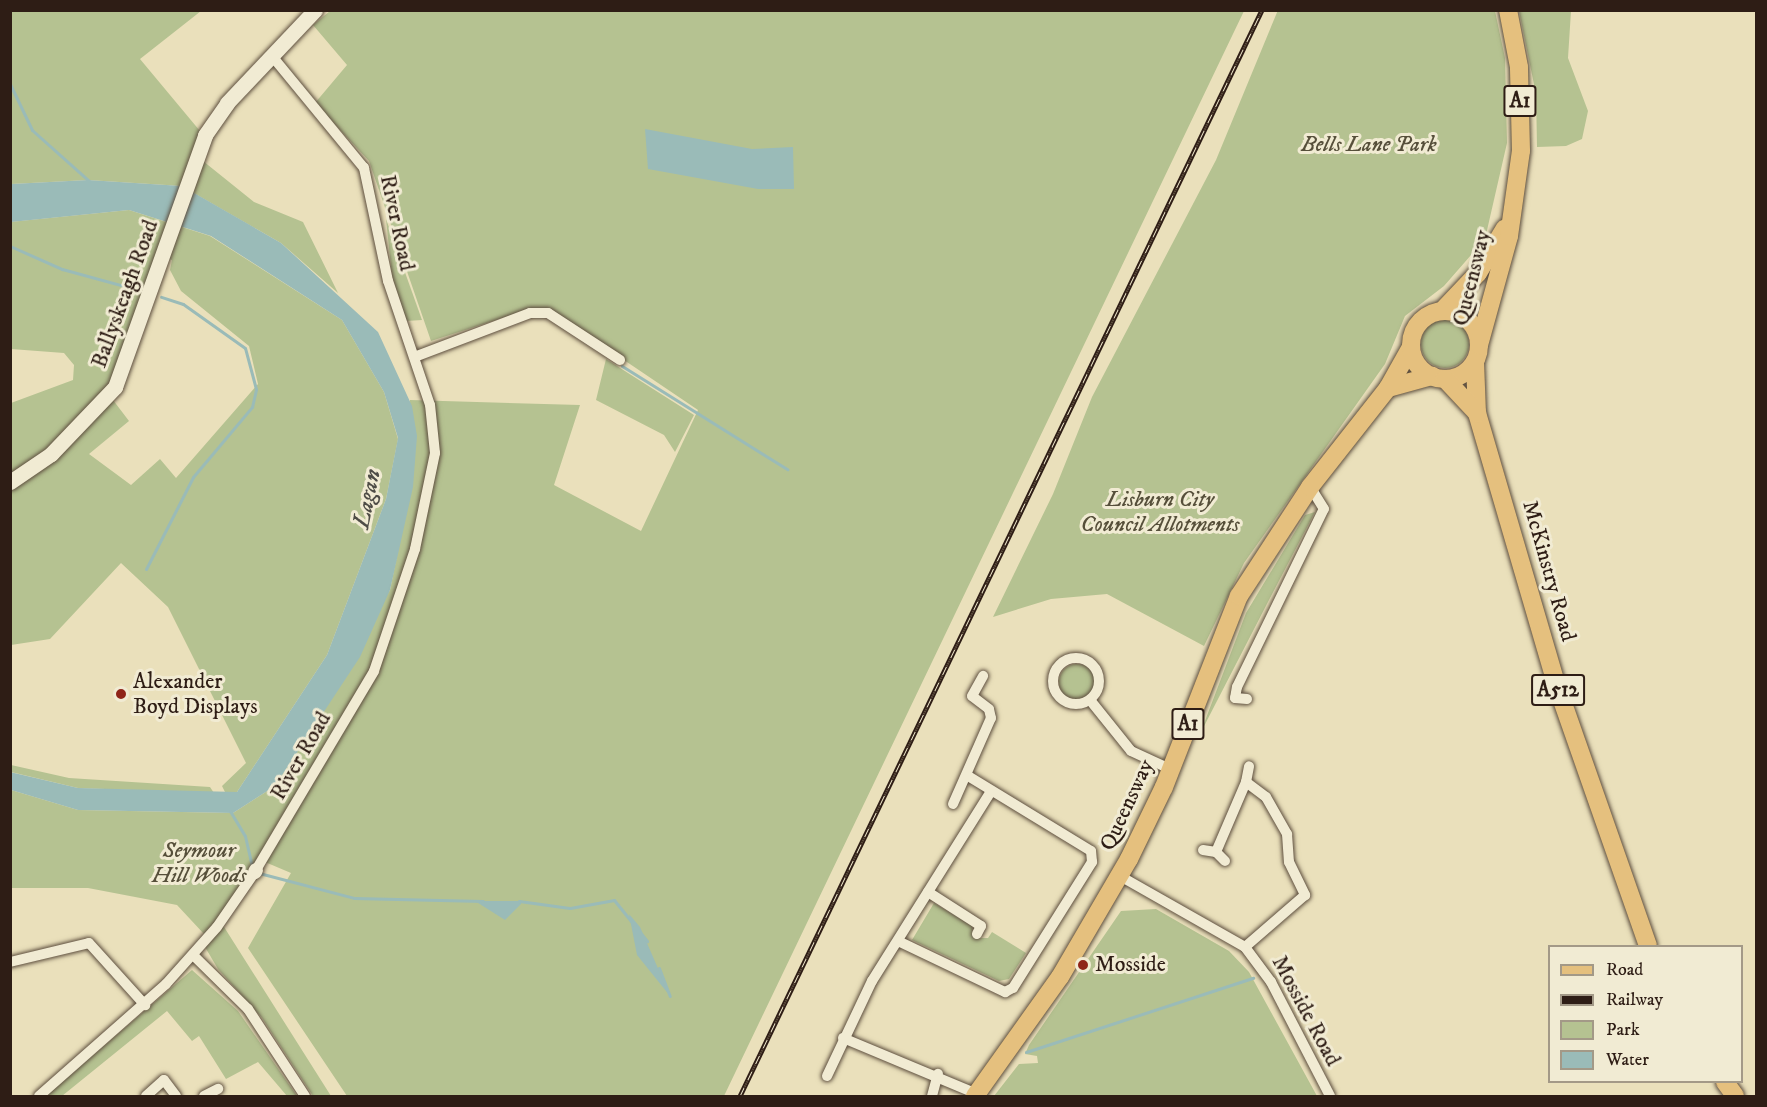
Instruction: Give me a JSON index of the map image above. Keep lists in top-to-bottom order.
{
  "streets": {
    "main road": [
      "A1",
      "Queensway",
      "Ballyskeagh Road",
      "McKinstry Road",
      "A512"
    ],
    "street": ["River Road", "Mosside Road"]
  },
  "crossings": [
    ["A1", "Queensway"],
    ["A1", "McKinstry Road"],
    ["River Road", "Ballyskeagh Road"],
    ["Queensway", "McKinstry Road"],
    ["Queensway", "Mosside Road"]
  ],
  "water": ["Lagan"],
  "parks": ["Bells Lane Park", "Lisburn City Council Allotments", "Seymour Hill Woods"],
  "places": ["Alexander Boyd Displays", "Mosside"],
  "legend": [
    "Road",
    "Railway",
    "Park",
    "Water"
  ]
}
